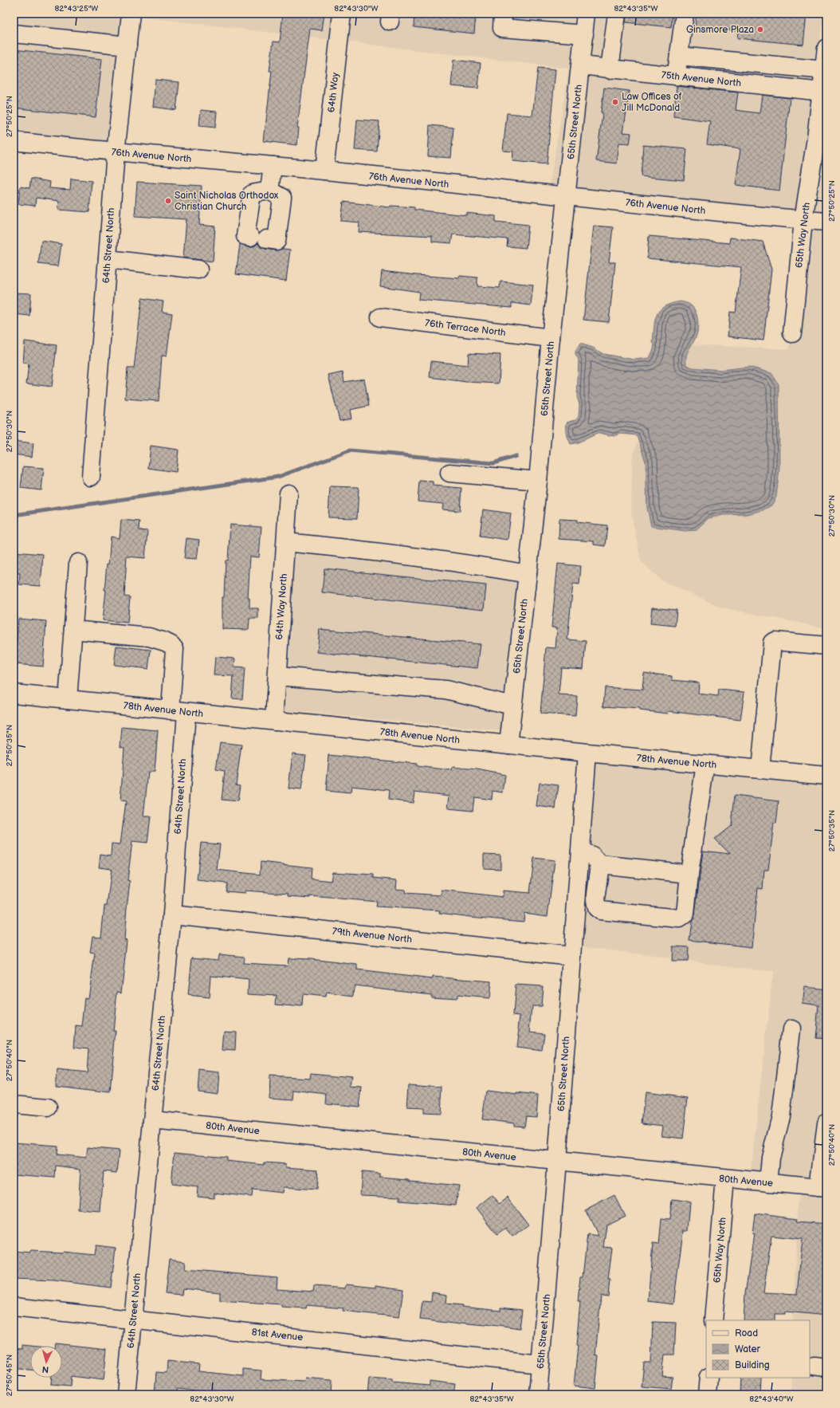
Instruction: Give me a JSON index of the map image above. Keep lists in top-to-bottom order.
{
  "streets": {
    "street": [
      "75th Avenue North",
      "64th Way",
      "65th Street North",
      "76th Avenue North",
      "65th Way North",
      "64th Street North",
      "76th Terrace North",
      "64th Way North",
      "78th Avenue North",
      "79th Avenue North",
      "80th Avenue",
      "81st Avenue"
    ]
  },
  "crossings": [
    ["75th Avenue North", "65th Street North"],
    ["75th Avenue North", "65th Way North"],
    ["64th Way", "76th Avenue North"],
    ["65th Street North", "76th Avenue North"],
    ["65th Street North", "76th Terrace North"],
    ["65th Street North", "78th Avenue North"],
    ["65th Street North", "79th Avenue North"],
    ["65th Street North", "80th Avenue"],
    ["65th Street North", "81st Avenue"],
    ["76th Avenue North", "65th Way North"],
    ["76th Avenue North", "64th Street North"],
    ["65th Way North", "80th Avenue"],
    ["64th Street North", "78th Avenue North"],
    ["64th Street North", "79th Avenue North"],
    ["64th Street North", "80th Avenue"],
    ["64th Street North", "81st Avenue"],
    ["64th Way North", "78th Avenue North"]
  ],
  "places": ["Ginsmore Plaza", "Law Offices of Jill McDonald", "Saint Nicholas Orthodox Christian Church"],
  "legend": ["Road", "Water", "Building"],
  "north": "bottom",
  "coordinates": [
    "82°43'25\"W",
    "82°43'30\"W",
    "82°43'35\"W",
    "27°50'25\"N",
    "27°50'30\"N",
    "27°50'35\"N",
    "27°50'40\"N",
    "27°50'45\"N",
    "82°43'40\"W"
  ]
}
